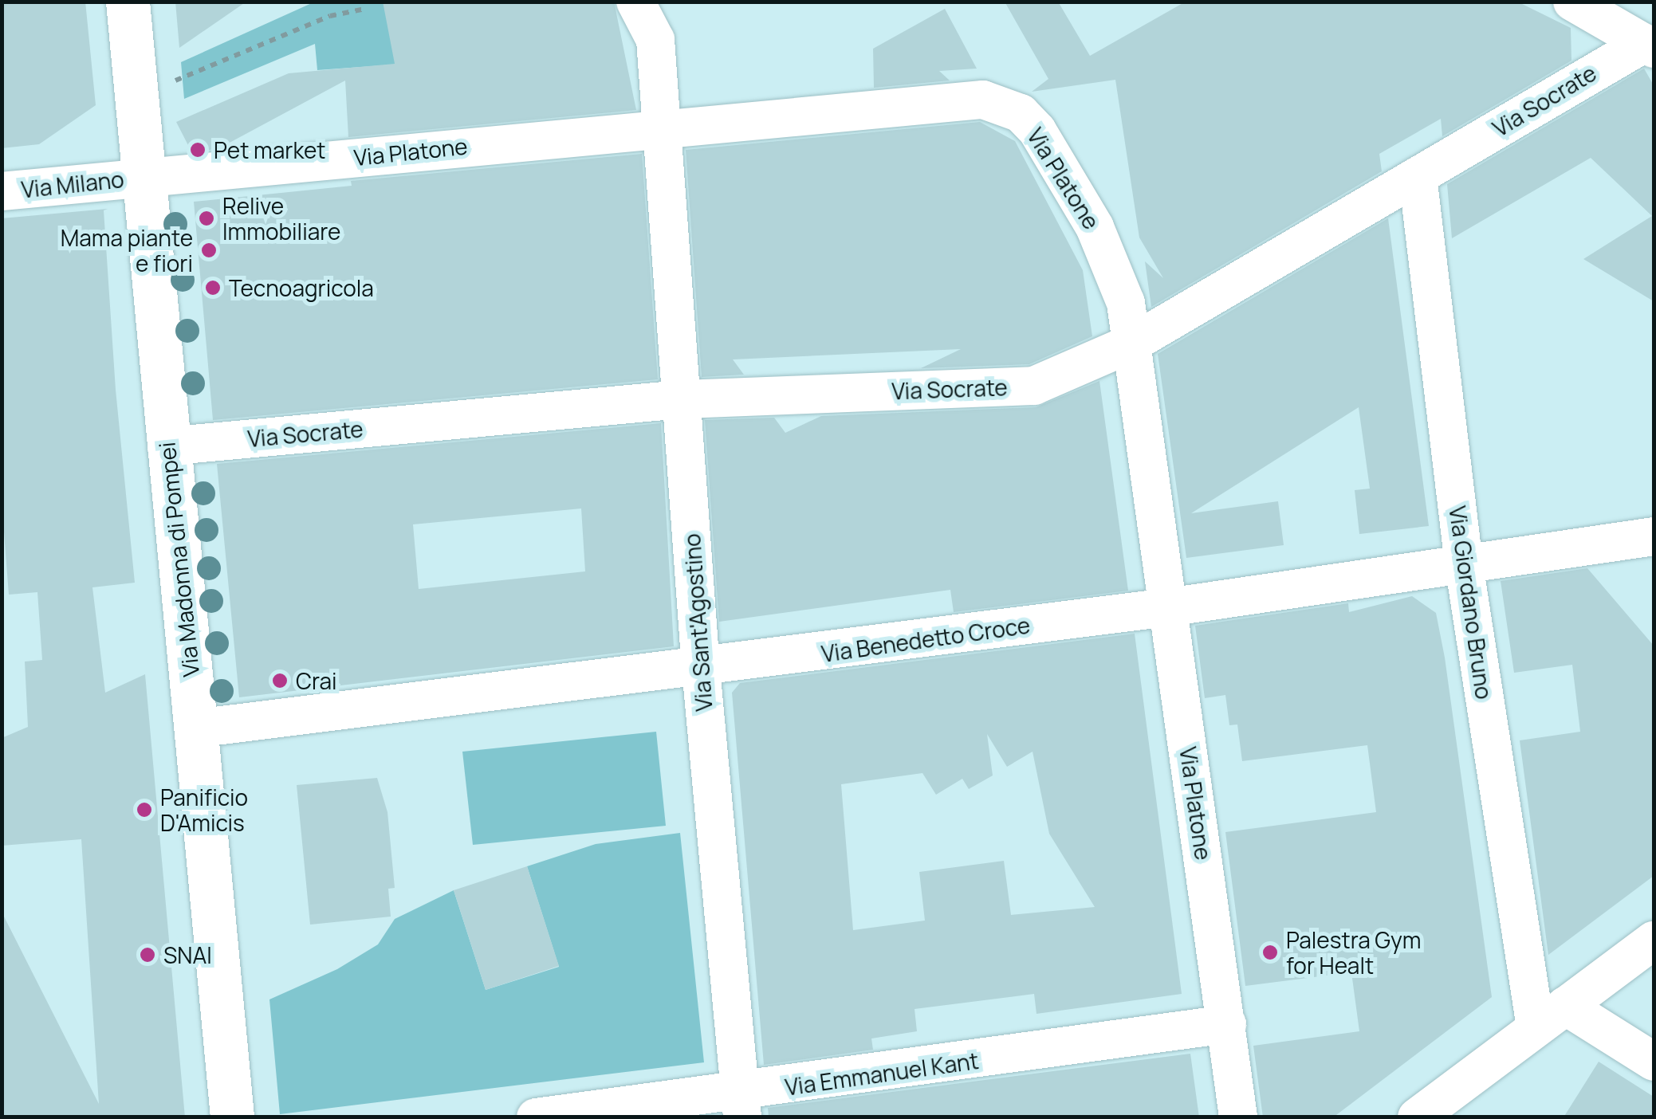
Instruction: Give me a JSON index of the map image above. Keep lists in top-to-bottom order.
{
  "streets": {
    "street": [
      "Via Socrate",
      "Via Platone",
      "Via Milano",
      "Via Madonna di Pompei",
      "Via Giordano Bruno",
      "Via Sant'Agostino",
      "Via Benedetto Croce",
      "Via Emmanuel Kant"
    ]
  },
  "crossings": [
    ["Via Socrate", "Via Platone"],
    ["Via Socrate", "Via Madonna di Pompei"],
    ["Via Socrate", "Via Giordano Bruno"],
    ["Via Socrate", "Via Sant'Agostino"],
    ["Via Platone", "Via Milano"],
    ["Via Platone", "Via Madonna di Pompei"],
    ["Via Platone", "Via Sant'Agostino"],
    ["Via Platone", "Via Benedetto Croce"],
    ["Via Platone", "Via Emmanuel Kant"],
    ["Via Milano", "Via Madonna di Pompei"],
    ["Via Madonna di Pompei", "Via Benedetto Croce"],
    ["Via Giordano Bruno", "Via Benedetto Croce"],
    ["Via Sant'Agostino", "Via Benedetto Croce"],
    ["Via Sant'Agostino", "Via Emmanuel Kant"]
  ],
  "places": [
    "Pet market",
    "Relive Immobiliare",
    "Mama piante e fiori",
    "Tecnoagricola",
    "Crai",
    "Panificio D'Amicis",
    "Palestra Gym for Healt",
    "SNAI"
  ]
}
